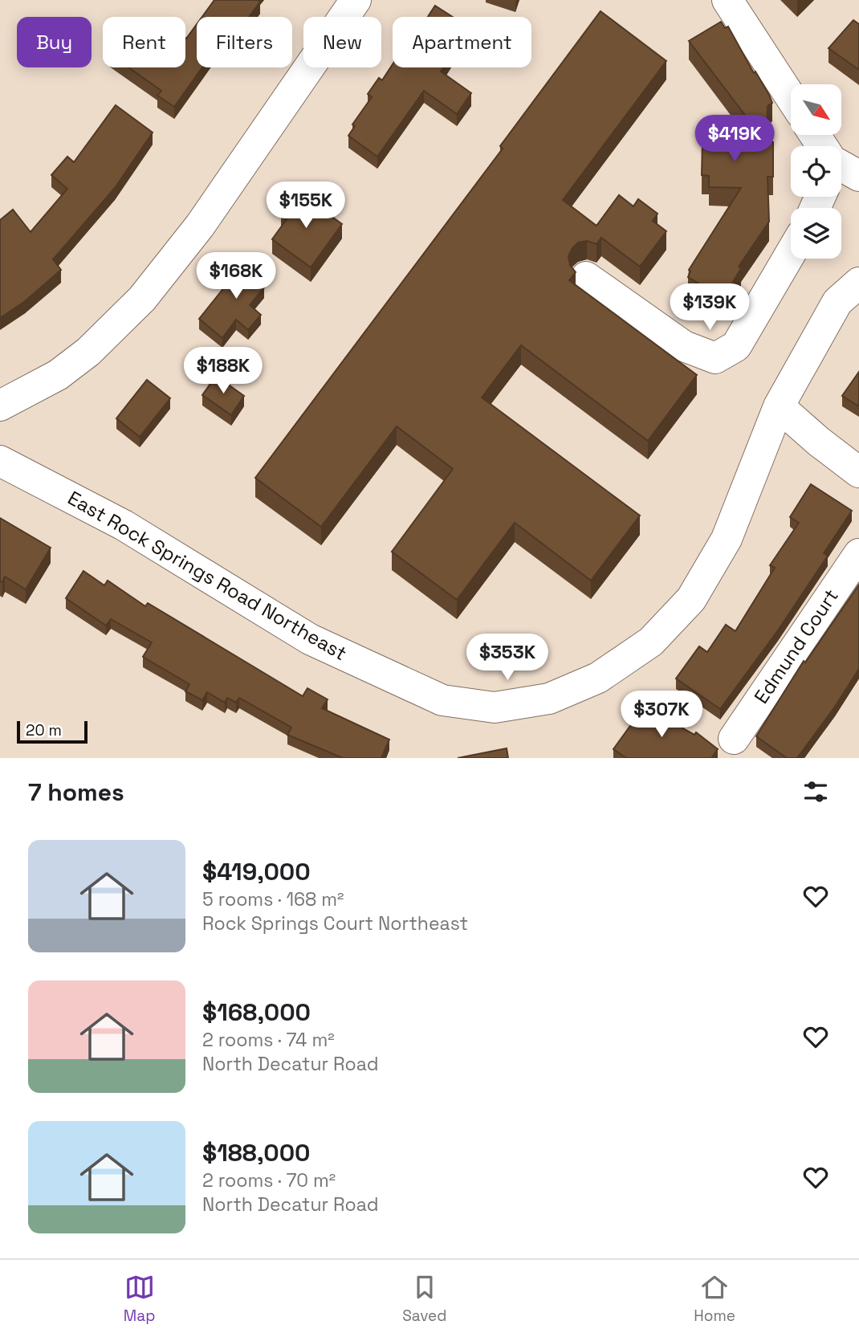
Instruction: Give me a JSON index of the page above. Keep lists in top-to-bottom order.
{
  "streets": {
    "street": ["East Rock Springs Road Northeast", "Edmund Court"]
  },
  "scale_bar": "20 m",
  "north": "bottom right",
  "page": {
    "chip": [
      "Buy",
      "Rent",
      "Filters",
      "New",
      "Apartment"
    ],
    "price": [
      "$419K",
      "$155K",
      "$168K",
      "$139K",
      "$188K",
      "$353K",
      "$307K"
    ],
    "scale": "20 m",
    "heading": "7 homes",
    "list": [
      {
        "name": "$419,000",
        "note": "5 rooms · 168 m² · Rock Springs Court Northeast"
      },
      {
        "name": "$168,000",
        "note": "2 rooms · 74 m² · North Decatur Road"
      },
      {
        "name": "$188,000",
        "note": "2 rooms · 70 m² · North Decatur Road"
      }
    ],
    "tabs": ["Map", "Saved", "Home"]
  }
}
